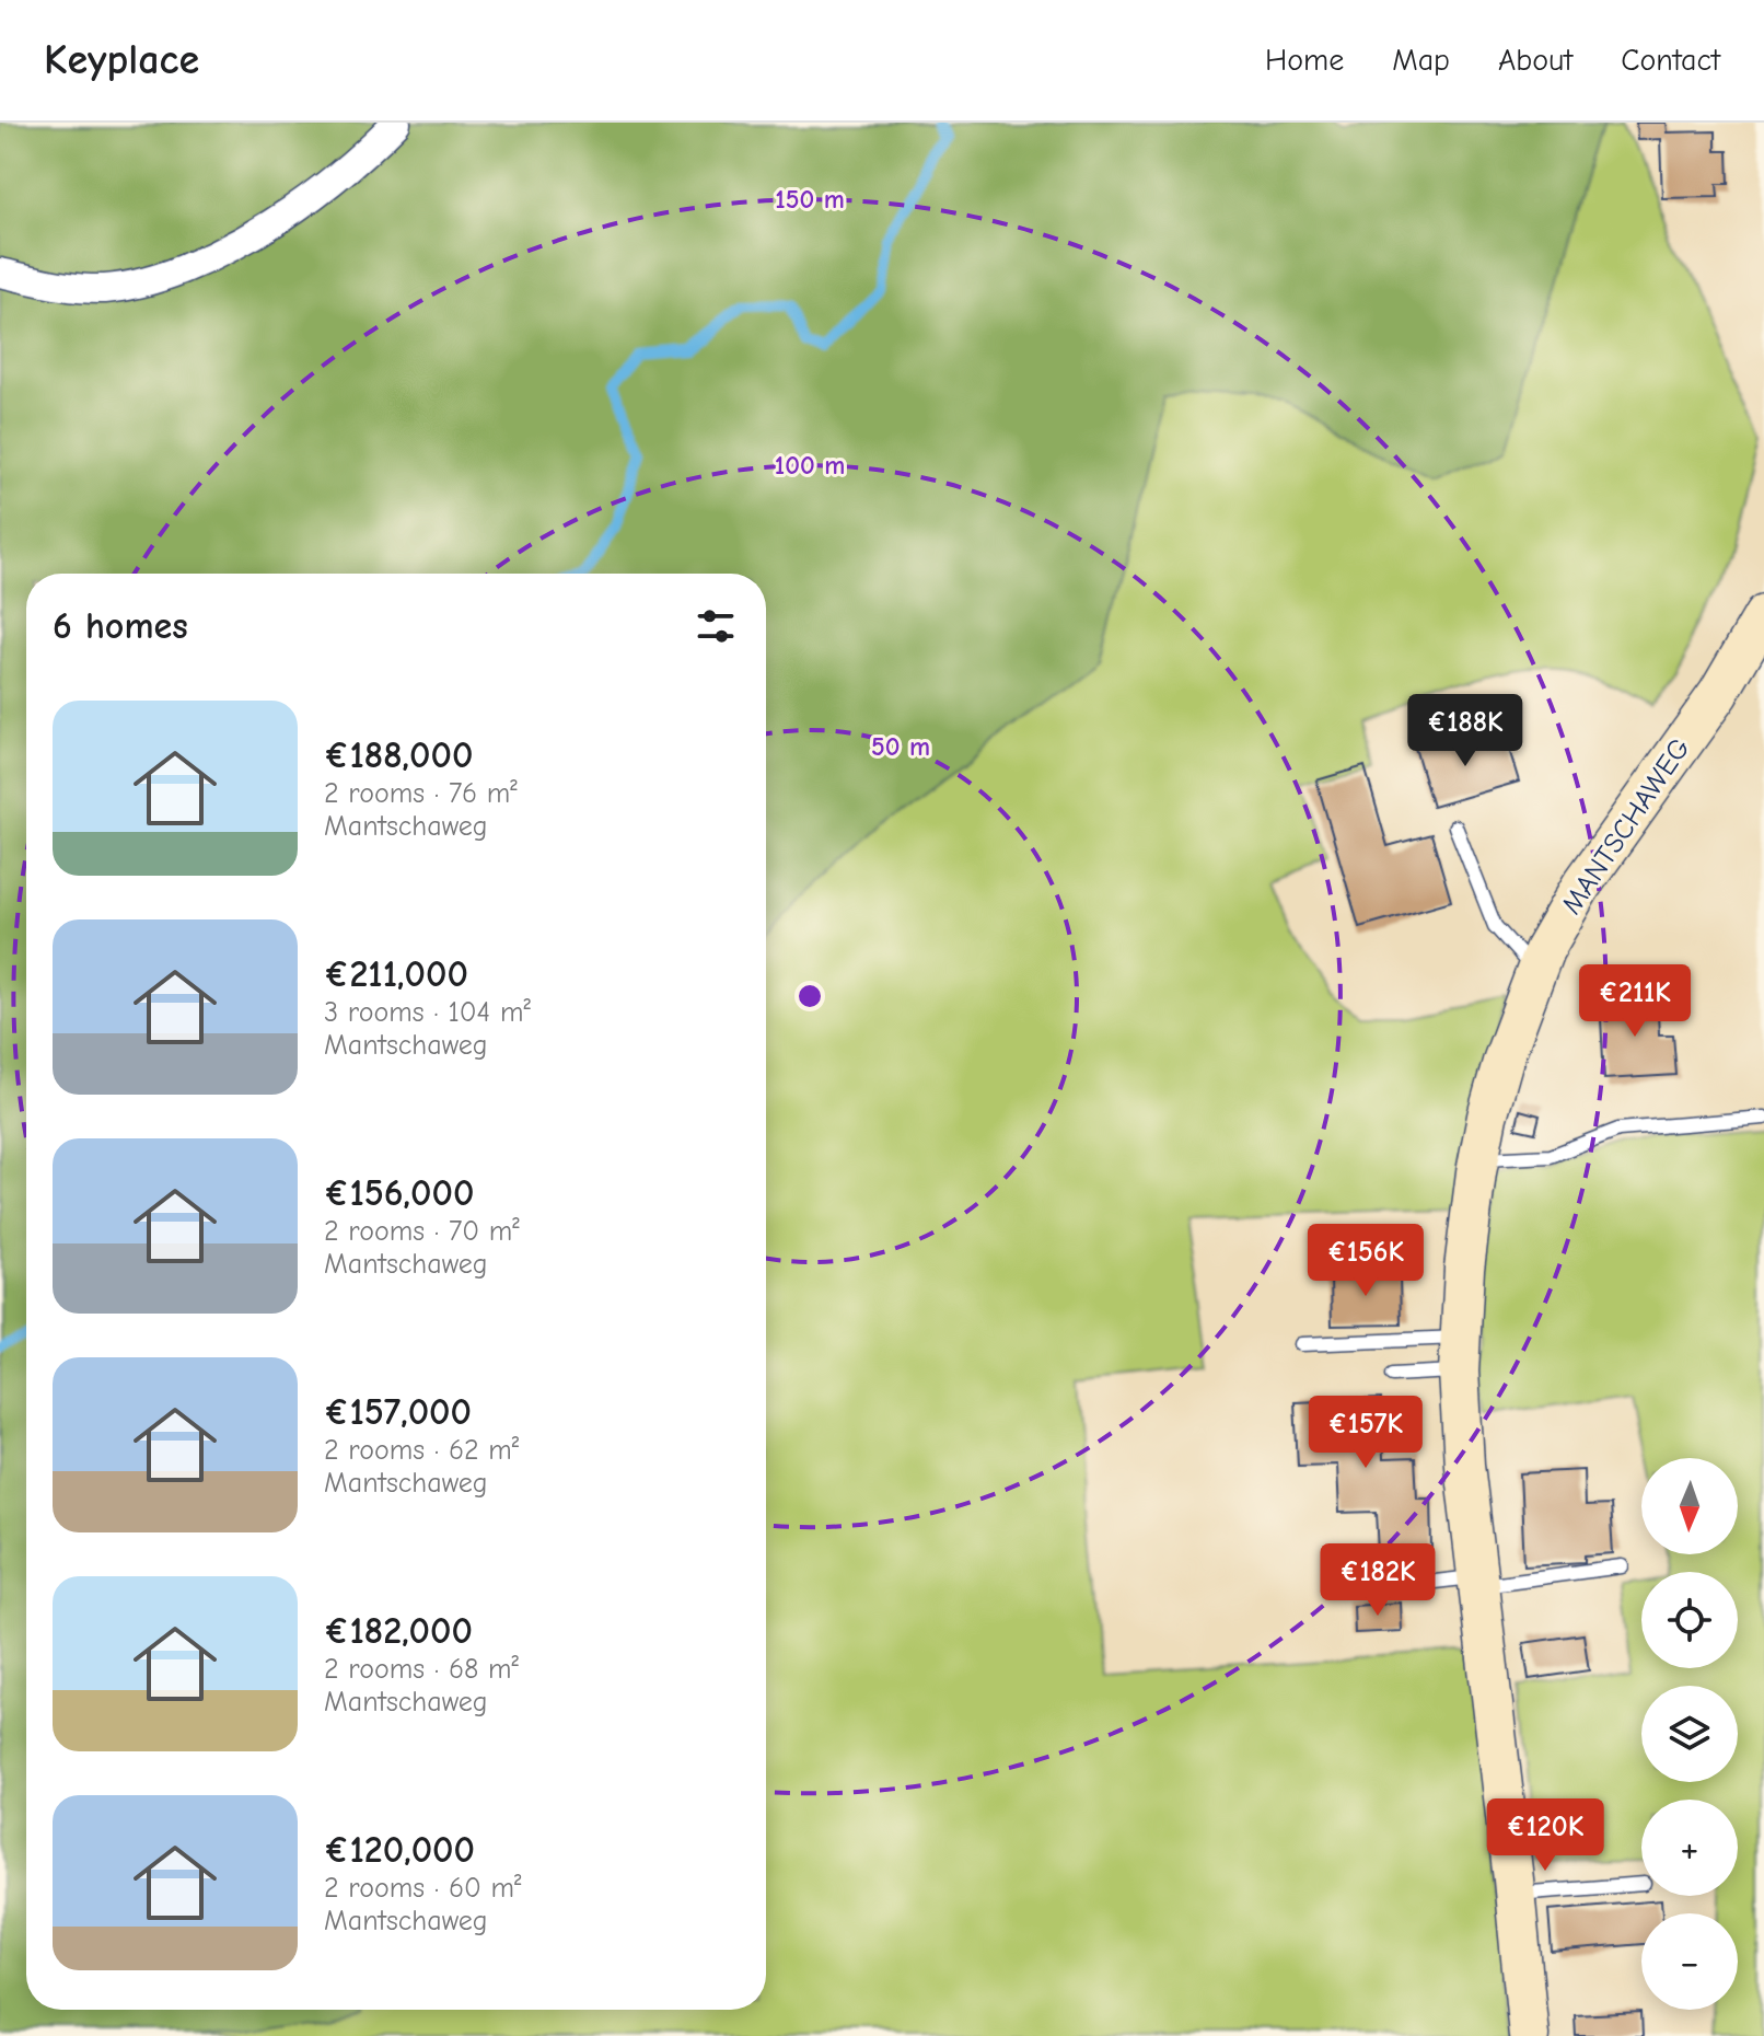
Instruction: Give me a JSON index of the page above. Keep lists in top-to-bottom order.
{
  "streets": {
    "street": ["MANTSCHAWEG"]
  },
  "north": "bottom",
  "page": {
    "header": "Keyplace",
    "nav": [
      "Home",
      "Map",
      "About",
      "Contact"
    ],
    "heading": "6 homes",
    "list": [
      {
        "name": "€188,000",
        "note": "2 rooms · 76 m² · Mantschaweg"
      },
      {
        "name": "€211,000",
        "note": "3 rooms · 104 m² · Mantschaweg"
      },
      {
        "name": "€156,000",
        "note": "2 rooms · 70 m² · Mantschaweg"
      },
      {
        "name": "€157,000",
        "note": "2 rooms · 62 m² · Mantschaweg"
      },
      {
        "name": "€182,000",
        "note": "2 rooms · 68 m² · Mantschaweg"
      },
      {
        "name": "€120,000",
        "note": "2 rooms · 60 m² · Mantschaweg"
      }
    ],
    "price": [
      "€188K",
      "€211K",
      "€156K",
      "€157K",
      "€182K",
      "€120K"
    ],
    "map_buttons": ["+", "−"]
  },
  "rings": ["150 m", "100 m", "50 m"]
}
